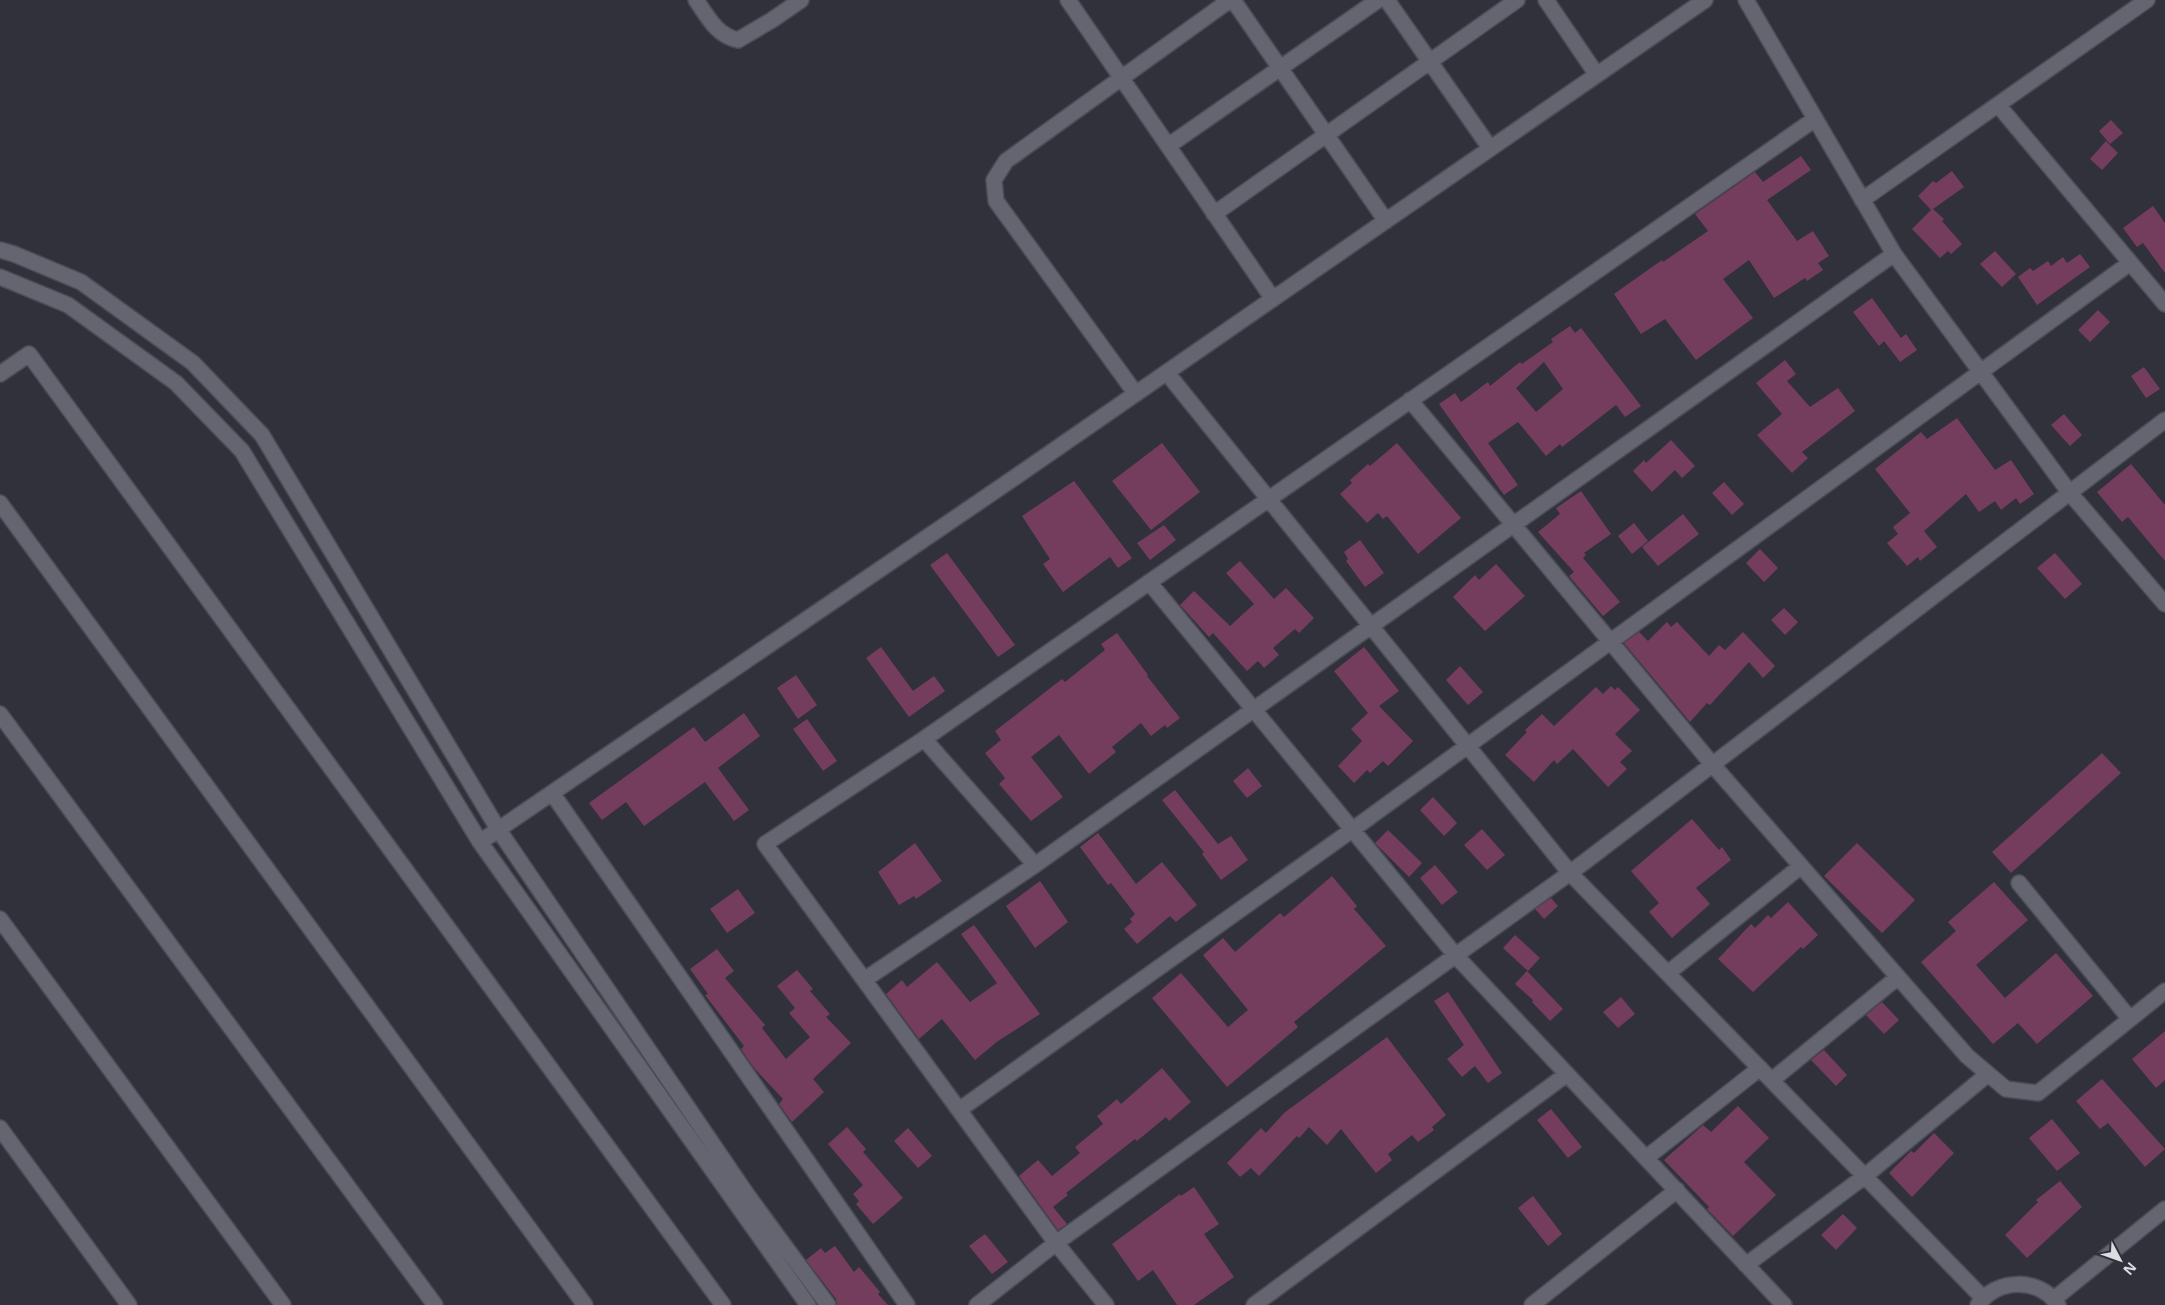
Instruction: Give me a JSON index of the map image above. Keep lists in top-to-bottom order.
{
  "north": "bottom right"
}
